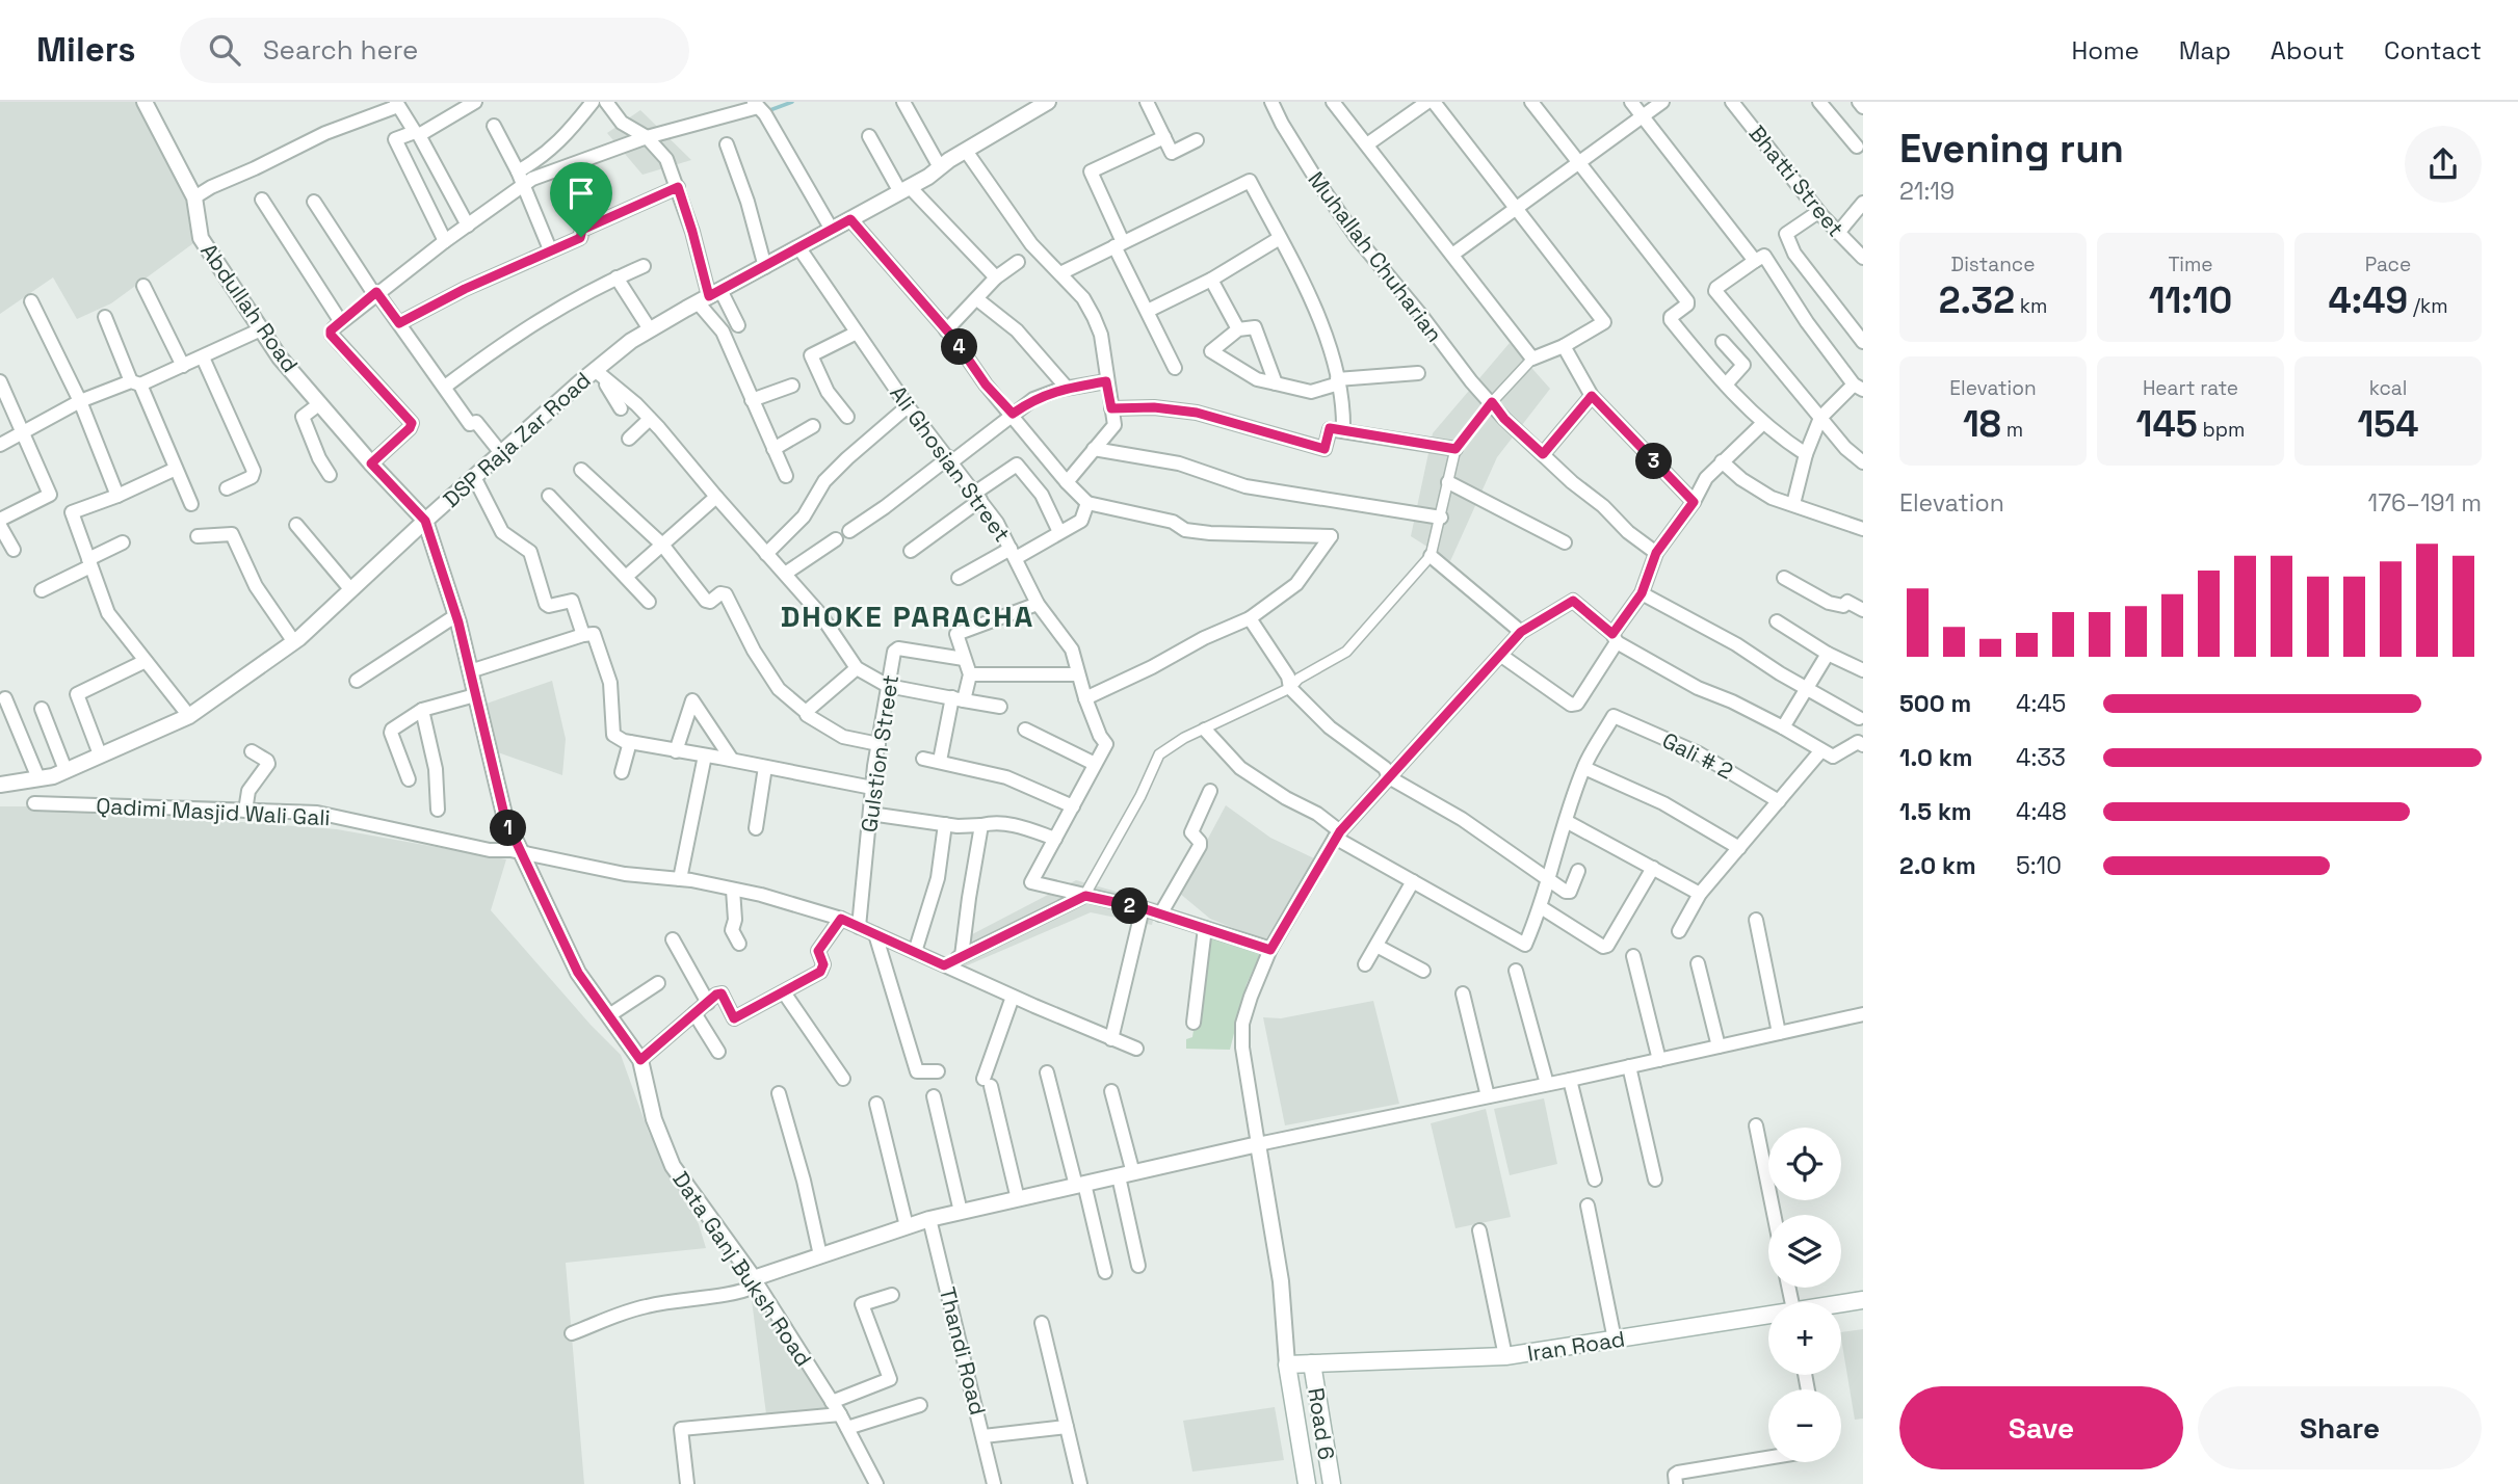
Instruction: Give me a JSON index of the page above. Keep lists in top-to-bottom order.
{
  "streets": {
    "main road": ["Iran Road", "Road 6"],
    "street": [
      "Bhatti Street",
      "Muhallah Chuharian",
      "Abdullah Road",
      "DSP Raja Zar Road",
      "Ali Ghosian Street",
      "Gulstion Street",
      "Gali # 2",
      "Qadimi Masjid Wali Gali",
      "Data Ganj Buksh Road",
      "Thandi Road"
    ]
  },
  "crossings": [
    ["Abdullah Road", "DSP Raja Zar Road"],
    ["Abdullah Road", "Data Ganj Buksh Road"],
    ["DSP Raja Zar Road", "Ali Ghosian Street"],
    ["DSP Raja Zar Road", "Data Ganj Buksh Road"],
    ["Gulstion Street", "Qadimi Masjid Wali Gali"],
    ["Qadimi Masjid Wali Gali", "Data Ganj Buksh Road"],
    ["Iran Road", "Road 6"]
  ],
  "districts": ["DHOKE PARACHA"],
  "page": {
    "header": "Milers",
    "search": "Search here",
    "nav": [
      "Home",
      "Map",
      "About",
      "Contact"
    ],
    "heading": ["Evening run", "21:19"],
    "stats": [
      ["Distance", "2.32 km"],
      ["Time", "11:10"],
      ["Pace", "4:49 /km"],
      ["Elevation", "18 m"],
      ["Heart rate", "145 bpm"],
      ["kcal", "154"]
    ],
    "pins": [
      "4",
      "3",
      "1",
      "2"
    ],
    "chart": ["Elevation", "176–191 m"],
    "list": [
      {
        "name": "500 m",
        "note": "4:45"
      },
      {
        "name": "1.0 km",
        "note": "4:33"
      },
      {
        "name": "1.5 km",
        "note": "4:48"
      },
      {
        "name": "2.0 km",
        "note": "5:10"
      }
    ],
    "map_buttons": ["+", "−"],
    "buttons": ["Save", "Share"]
  }
}
